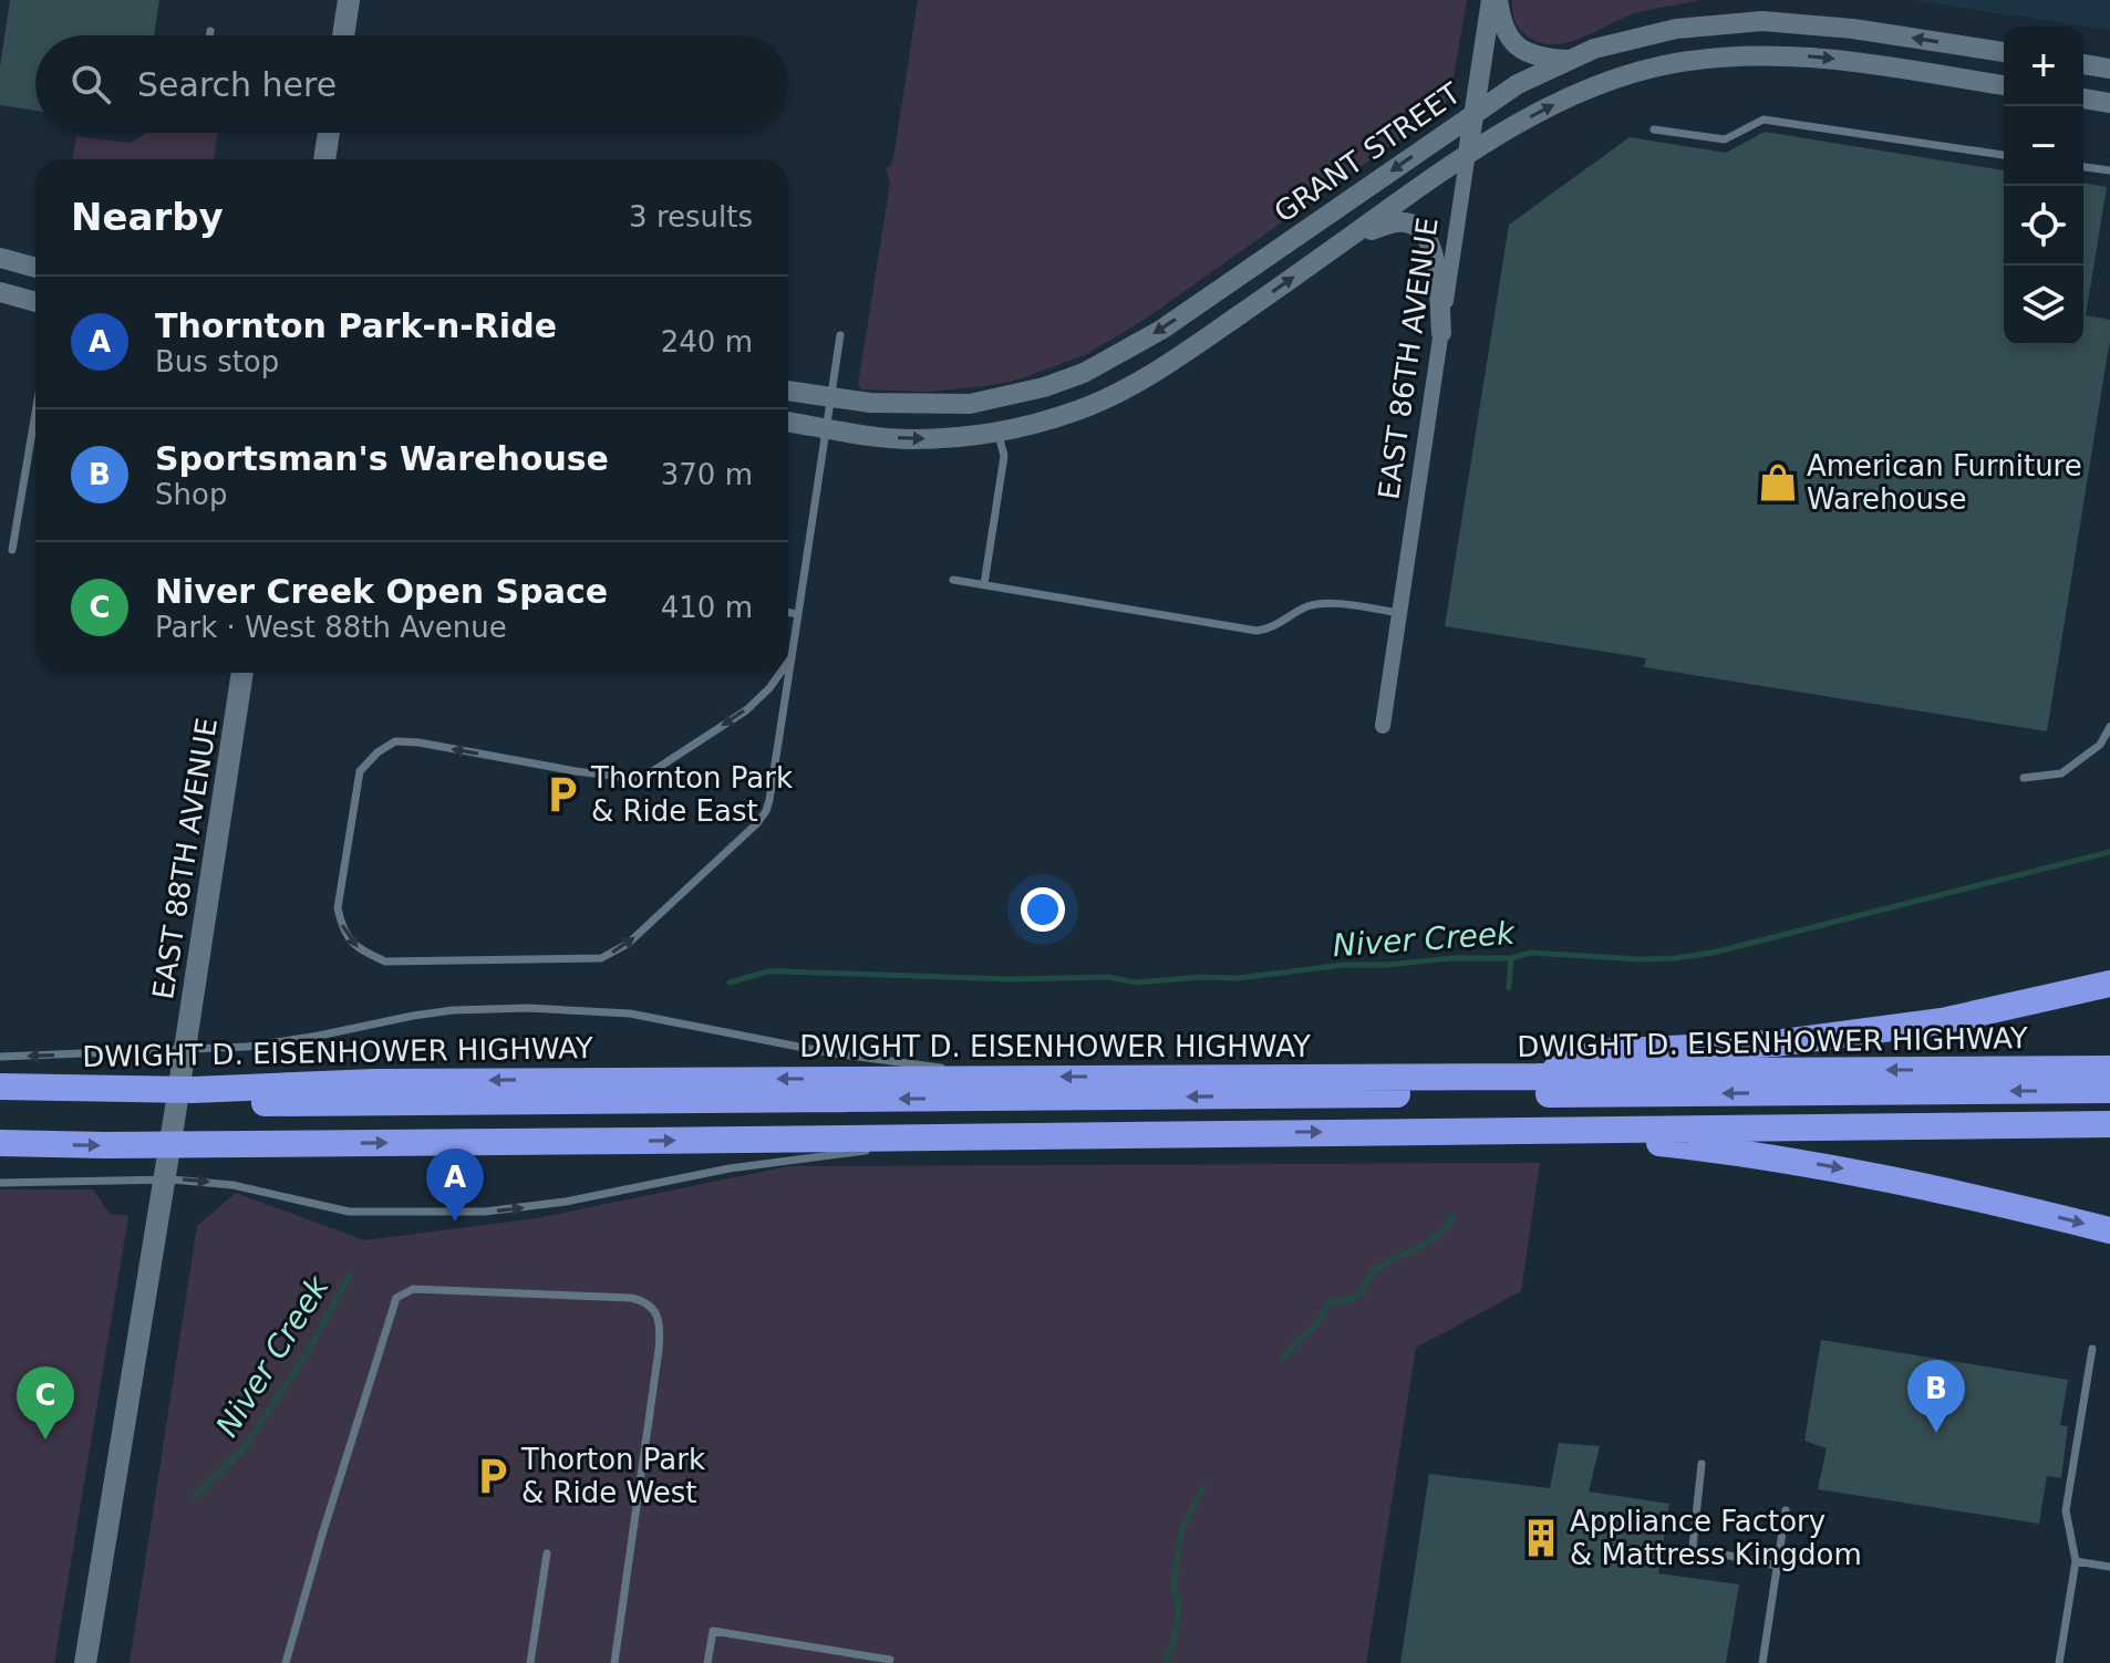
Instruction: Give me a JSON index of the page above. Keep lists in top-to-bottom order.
{
  "streets": {
    "highway": ["DWIGHT D. EISENHOWER HIGHWAY"],
    "main road": ["EAST 88TH AVENUE"],
    "street": ["GRANT STREET", "EAST 86TH AVENUE"]
  },
  "crossings": [
    ["GRANT STREET", "EAST 86TH AVENUE"]
  ],
  "water": ["Niver Creek"],
  "places": {
    "shop": ["American Furniture Warehouse"],
    "parking": ["Thornton Park & Ride East", "Thorton Park & Ride West"],
    "building": ["Appliance Factory & Mattress Kingdom"]
  },
  "page": {
    "map_buttons": ["+", "−"],
    "search": "Search here",
    "heading": ["Nearby", "3 results"],
    "list": [
      {
        "mark": "A",
        "name": "Thornton Park-n-Ride",
        "note": "Bus stop",
        "value": "240 m"
      },
      {
        "mark": "B",
        "name": "Sportsman's Warehouse",
        "note": "Shop",
        "value": "370 m"
      },
      {
        "mark": "C",
        "name": "Niver Creek Open Space",
        "note": "Park · West 88th Avenue",
        "value": "410 m"
      }
    ],
    "pins": ["A", "B", "C"]
  }
}
